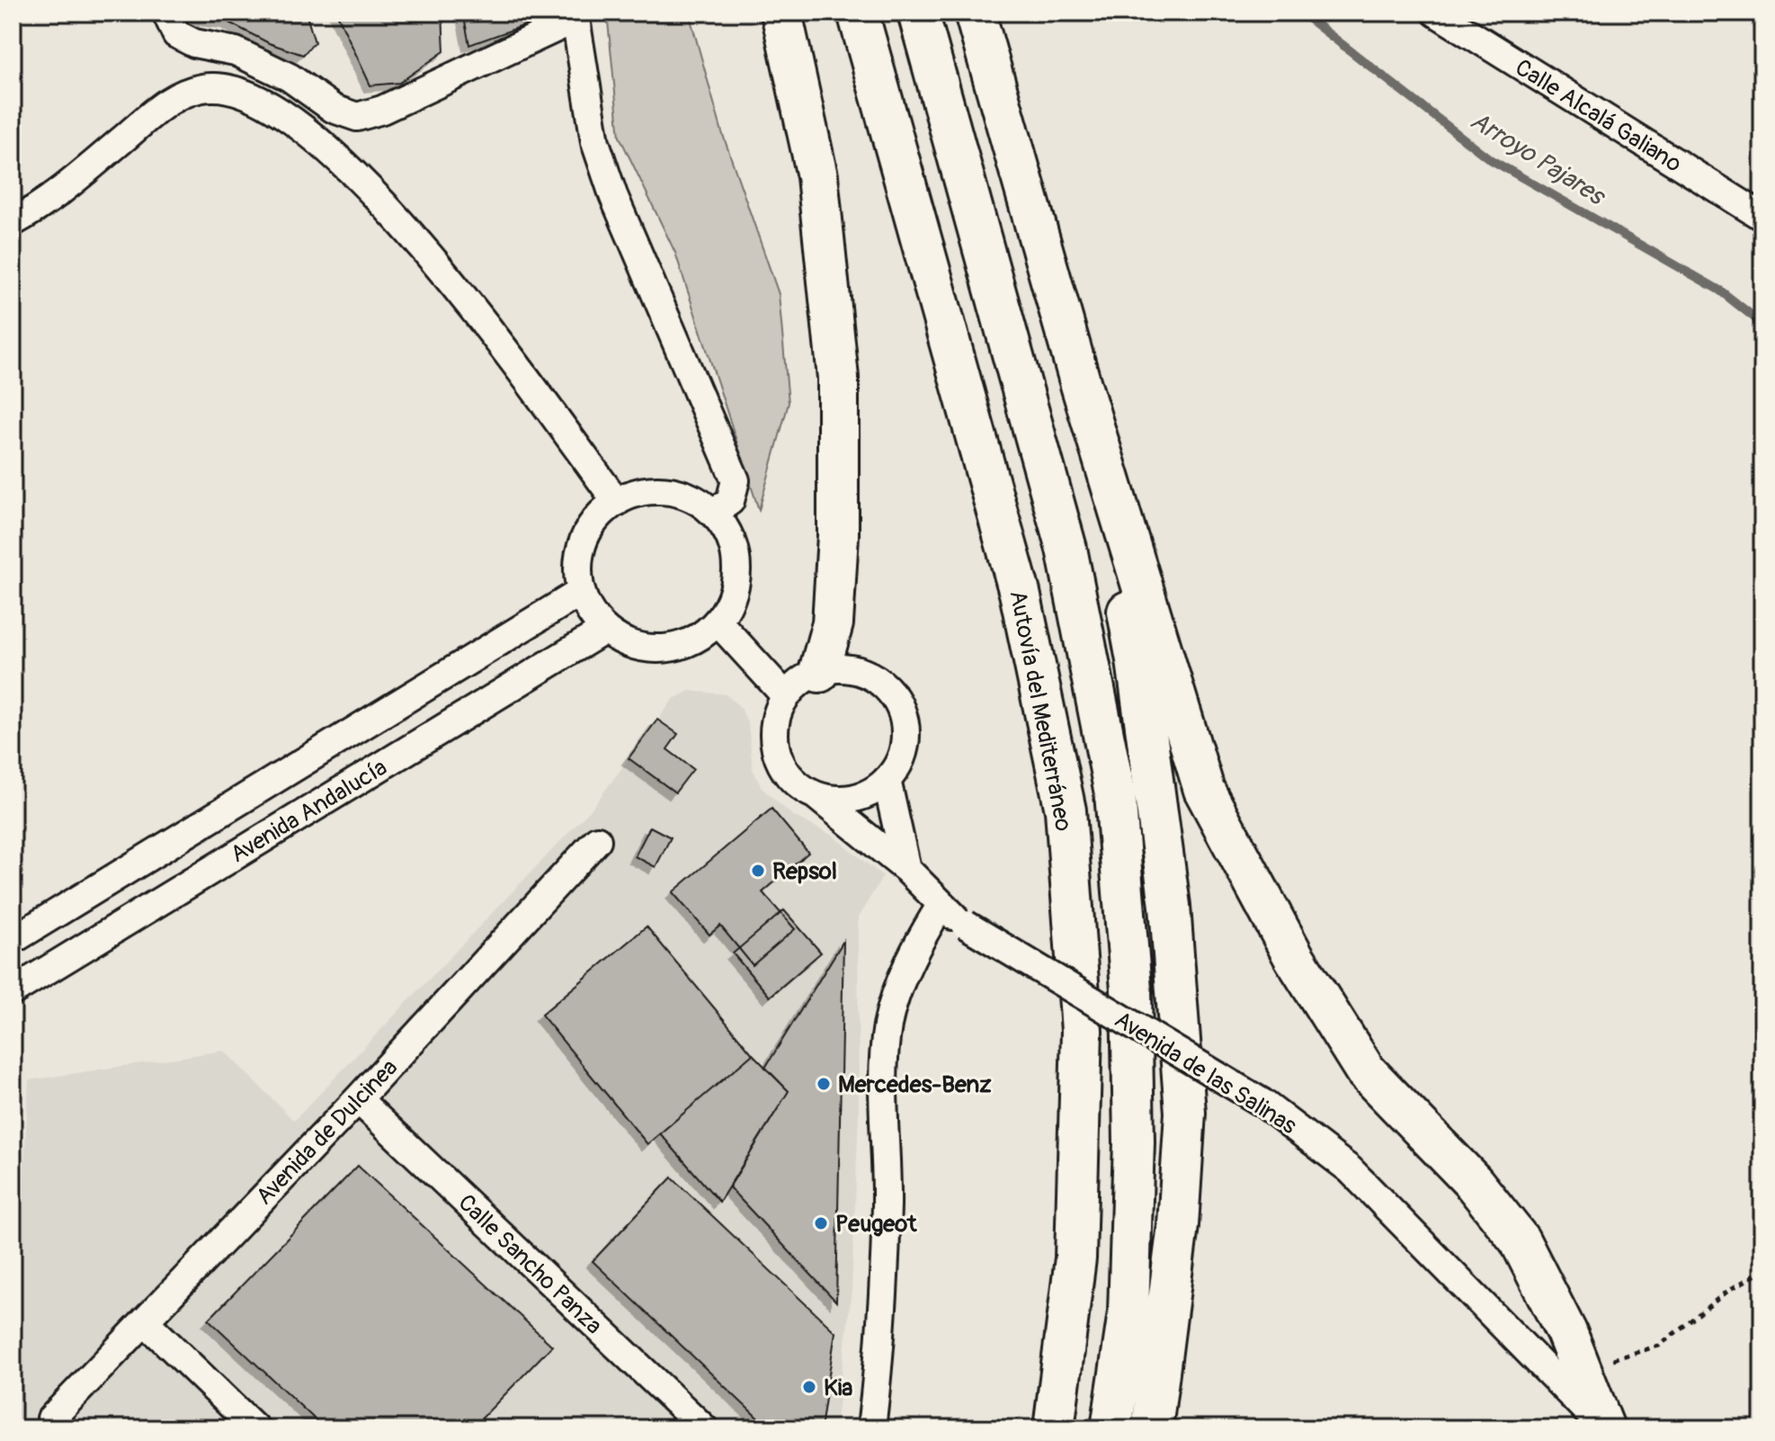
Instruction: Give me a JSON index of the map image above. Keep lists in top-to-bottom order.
{
  "streets": {
    "highway": ["Autovía del Mediterráneo"],
    "street": [
      "Calle Alcalá Galiano",
      "Avenida Andalucía",
      "Avenida de las Salinas",
      "Avenida de Dulcinea",
      "Calle Sancho Panza"
    ]
  },
  "crossings": [
    ["Avenida de Dulcinea", "Calle Sancho Panza"]
  ],
  "water": ["Arroyo Pajares"],
  "places": [
    "Repsol",
    "Mercedes-Benz",
    "Peugeot",
    "Kia"
  ]
}
